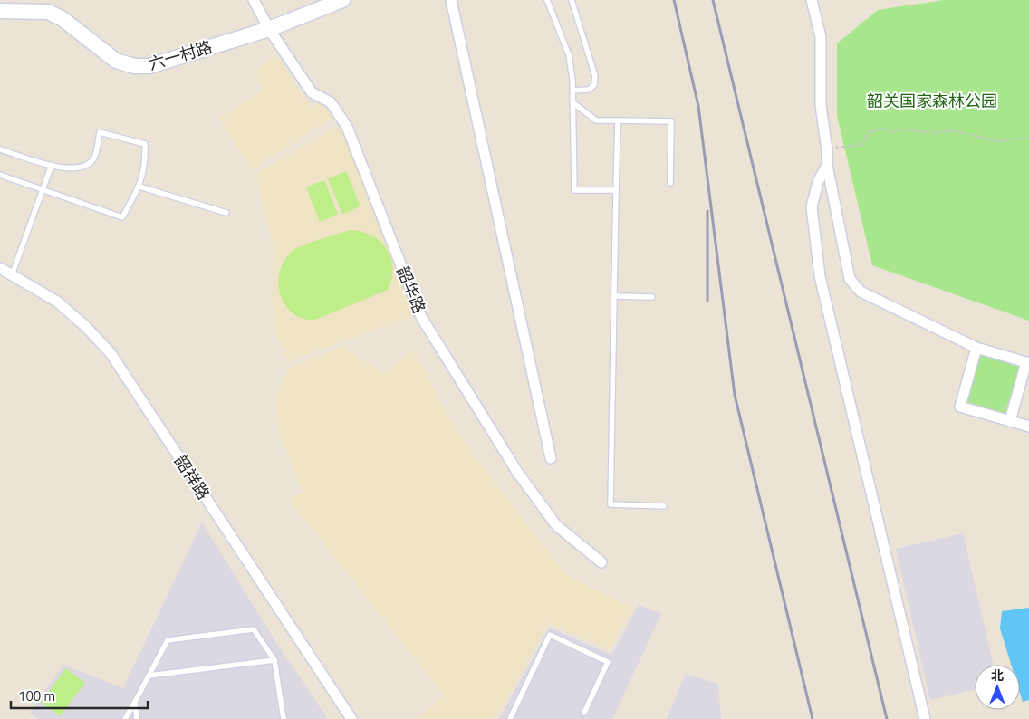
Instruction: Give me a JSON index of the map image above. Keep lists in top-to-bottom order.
{
  "streets": {
    "street": ["六一村路", "韶华路", "韶祥路"]
  },
  "crossings": [
    ["六一村路", "韶华路"]
  ],
  "parks": ["韶关国家森林公园"],
  "scale_bar": "100 m",
  "north": "top"
}
